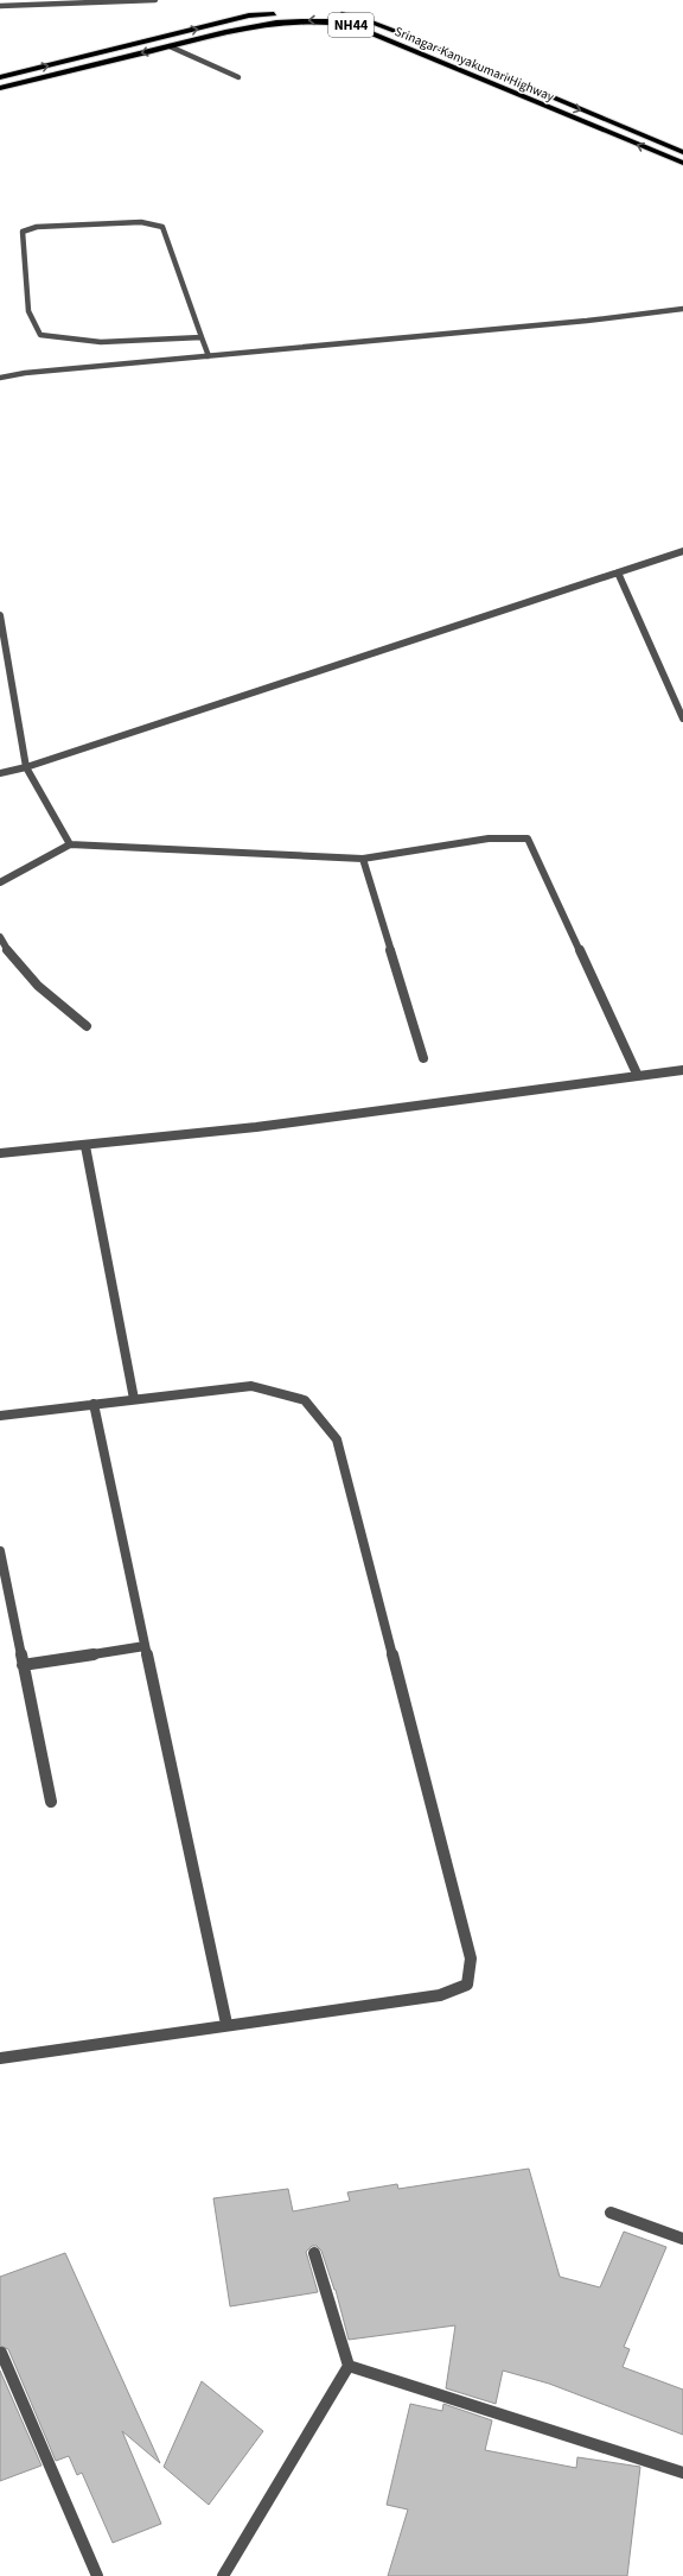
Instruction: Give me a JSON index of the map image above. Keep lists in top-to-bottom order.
{
  "streets": {
    "highway": ["NH44", "Srinagar-Kanyakumari Highway"]
  }
}
